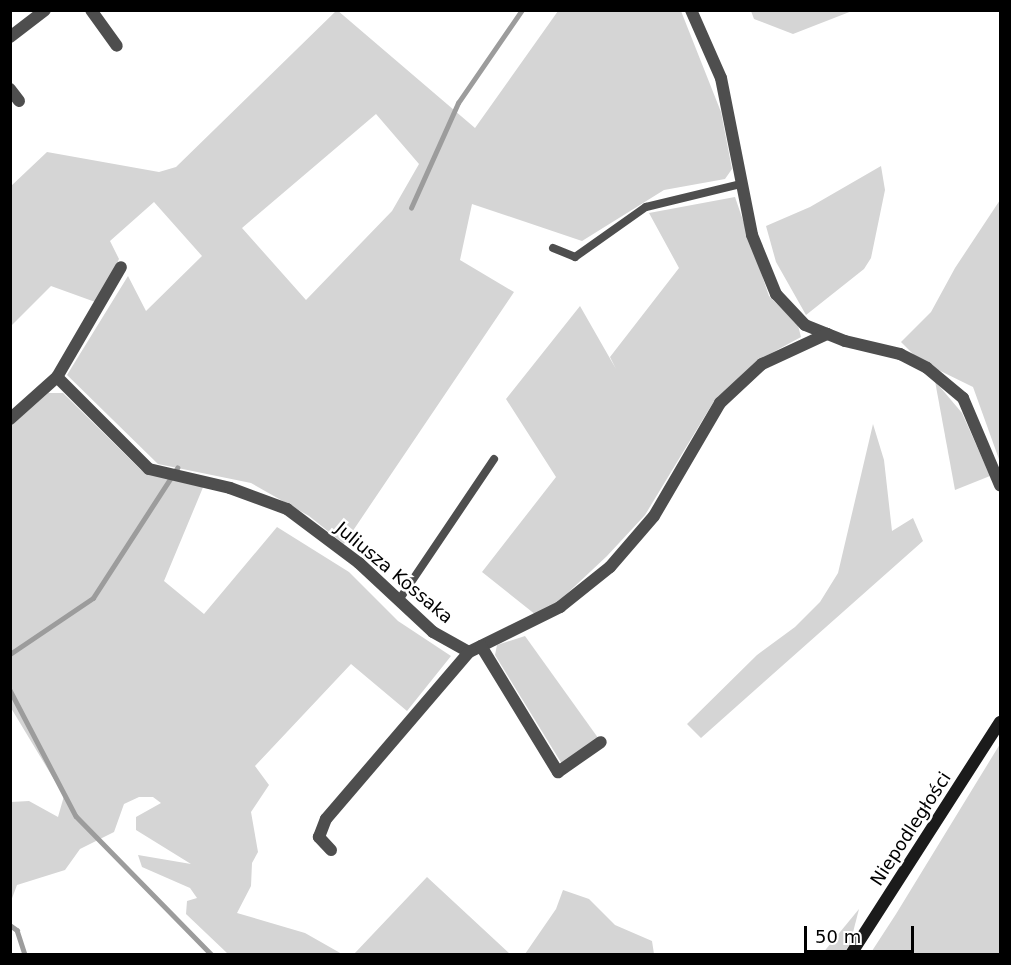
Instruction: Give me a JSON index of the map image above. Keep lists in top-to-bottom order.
{
  "streets": {
    "street": ["Juliusza Kossaka", "Niepodległości"]
  },
  "scale_bar": "50 m"
}
